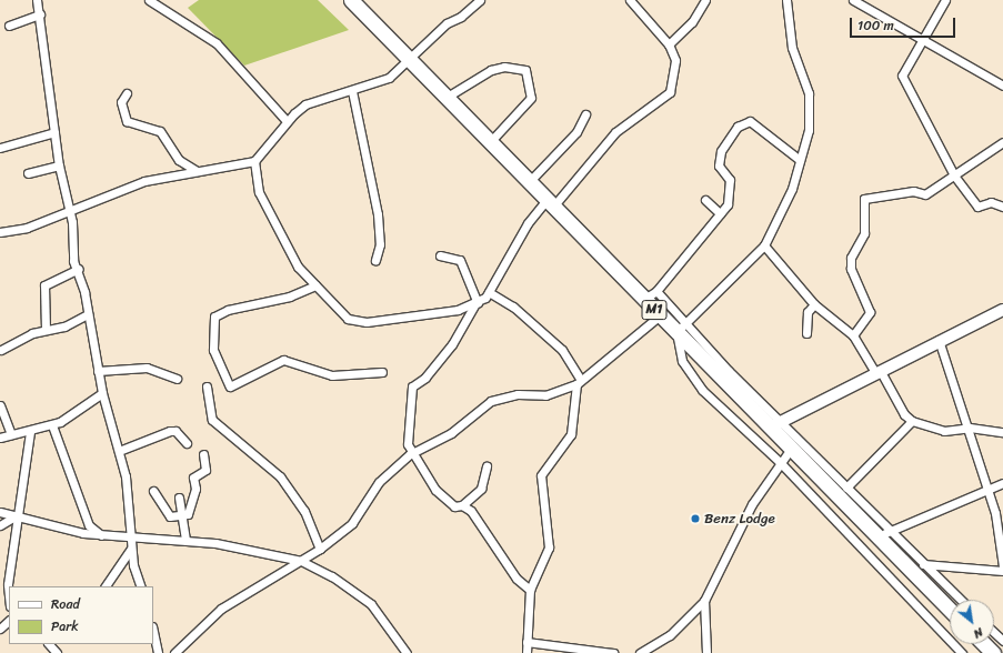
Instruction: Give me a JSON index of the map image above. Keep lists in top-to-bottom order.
{
  "streets": {
    "highway": ["M1"]
  },
  "places": ["Benz Lodge"],
  "legend": ["Road", "Park"],
  "scale_bar": "100 m",
  "north": "bottom right"
}
